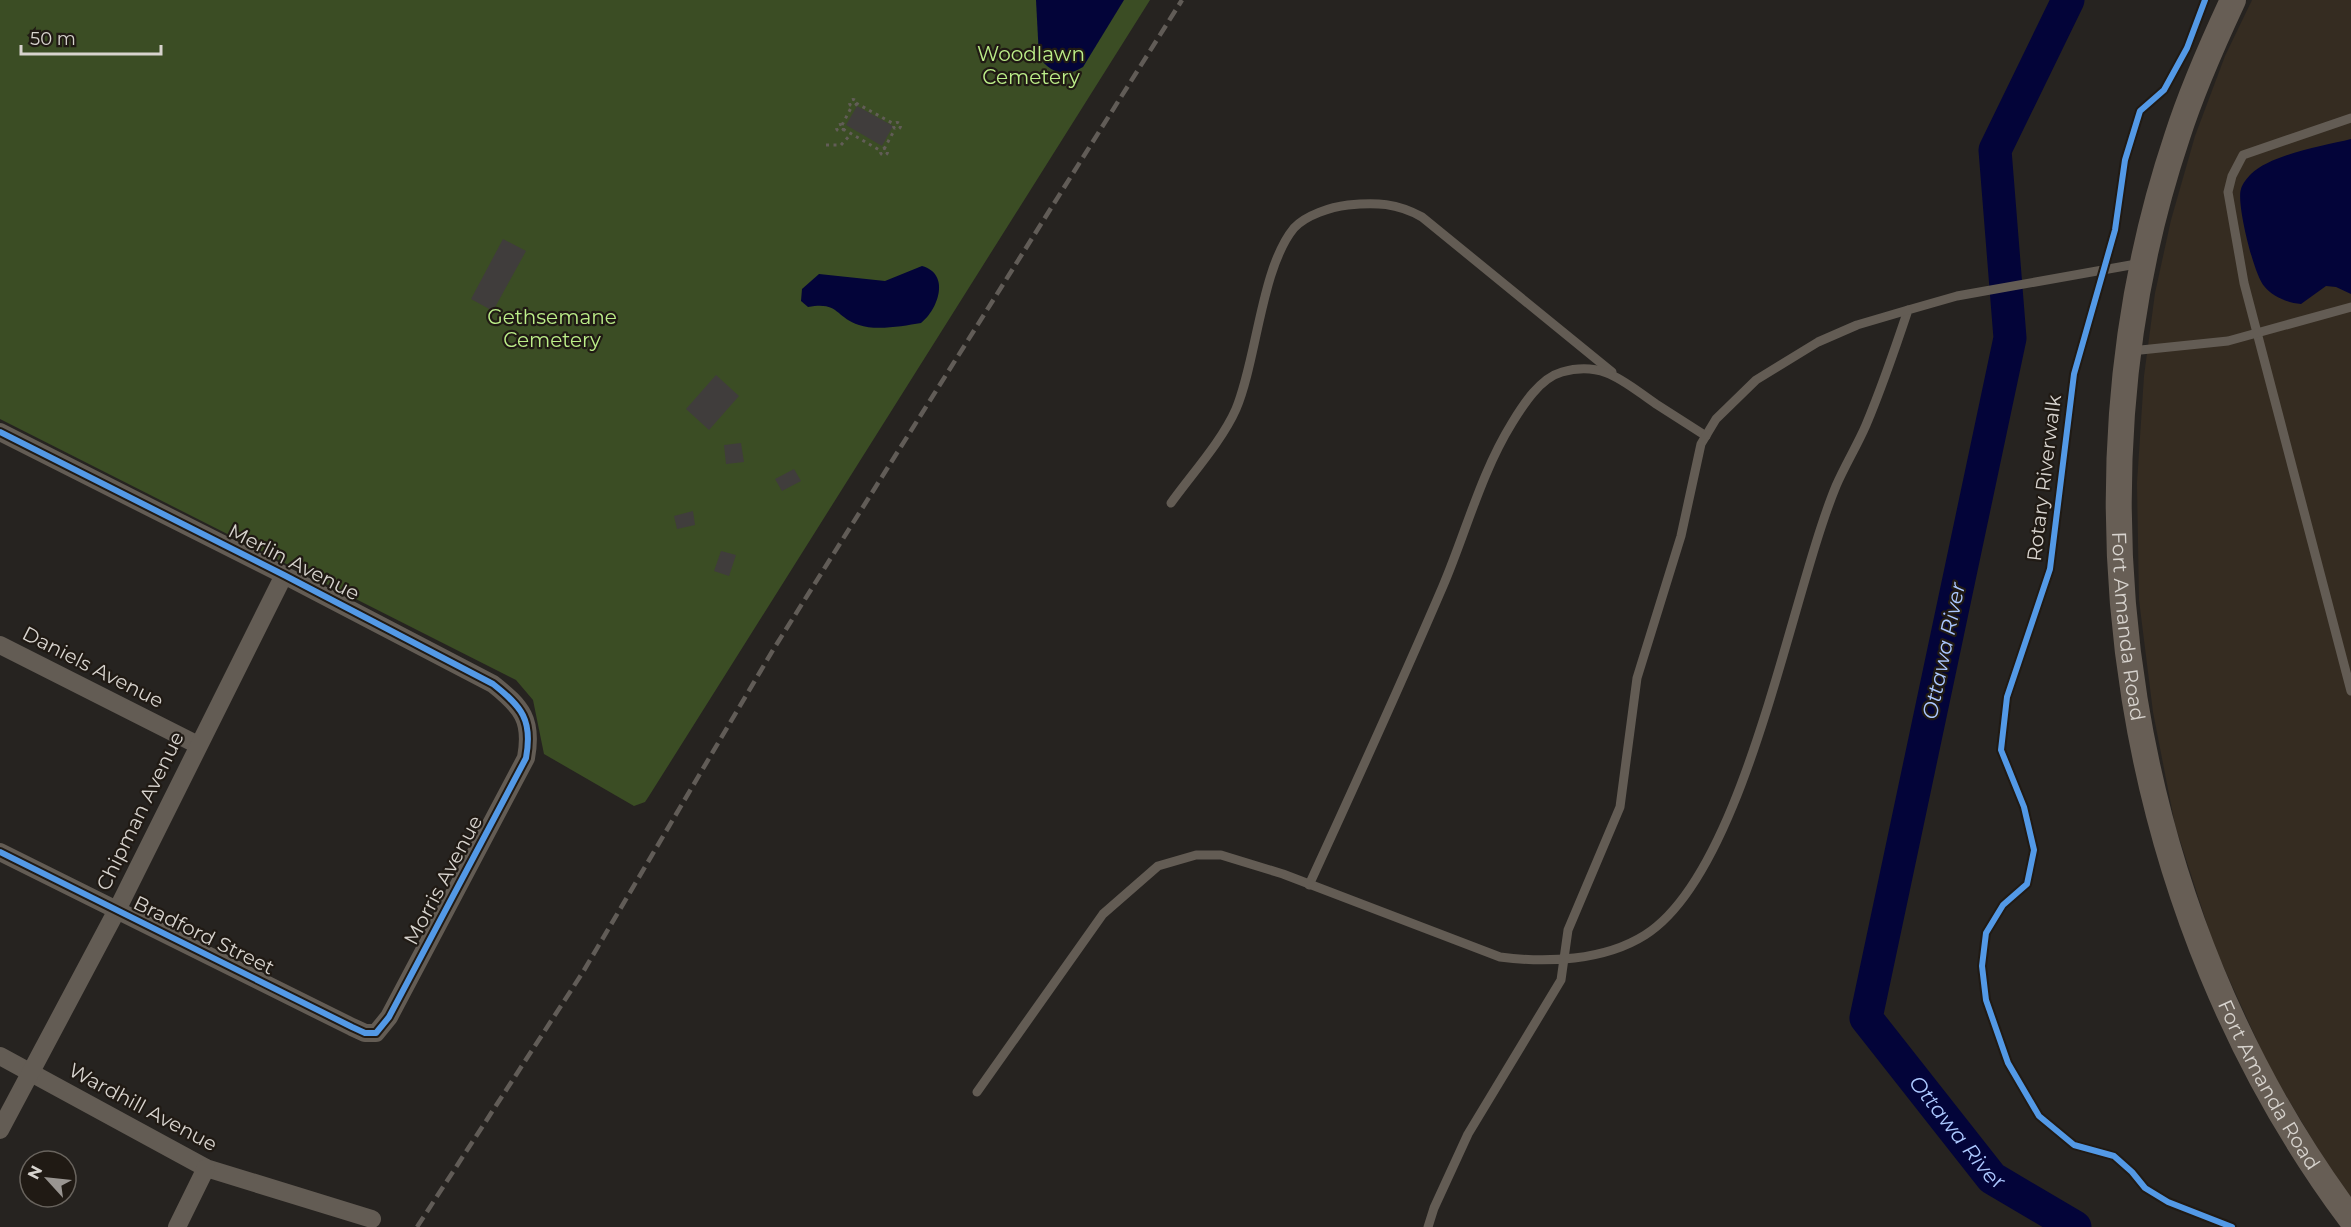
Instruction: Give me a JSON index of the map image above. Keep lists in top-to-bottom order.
{
  "streets": {
    "street": [
      "Merlin Avenue",
      "Fort Amanda Road",
      "Daniels Avenue",
      "Chipman Avenue",
      "Morris Avenue",
      "Bradford Street",
      "Wardhill Avenue"
    ],
    "cycle path": ["Rotary Riverwalk"]
  },
  "crossings": [
    ["Merlin Avenue", "Chipman Avenue"],
    ["Merlin Avenue", "Morris Avenue"],
    ["Daniels Avenue", "Chipman Avenue"],
    ["Chipman Avenue", "Bradford Street"],
    ["Chipman Avenue", "Wardhill Avenue"],
    ["Morris Avenue", "Bradford Street"]
  ],
  "water": ["Ottawa River"],
  "parks": ["Woodlawn Cemetery", "Gethsemane Cemetery"],
  "scale_bar": "50 m",
  "north": "top left"
}
